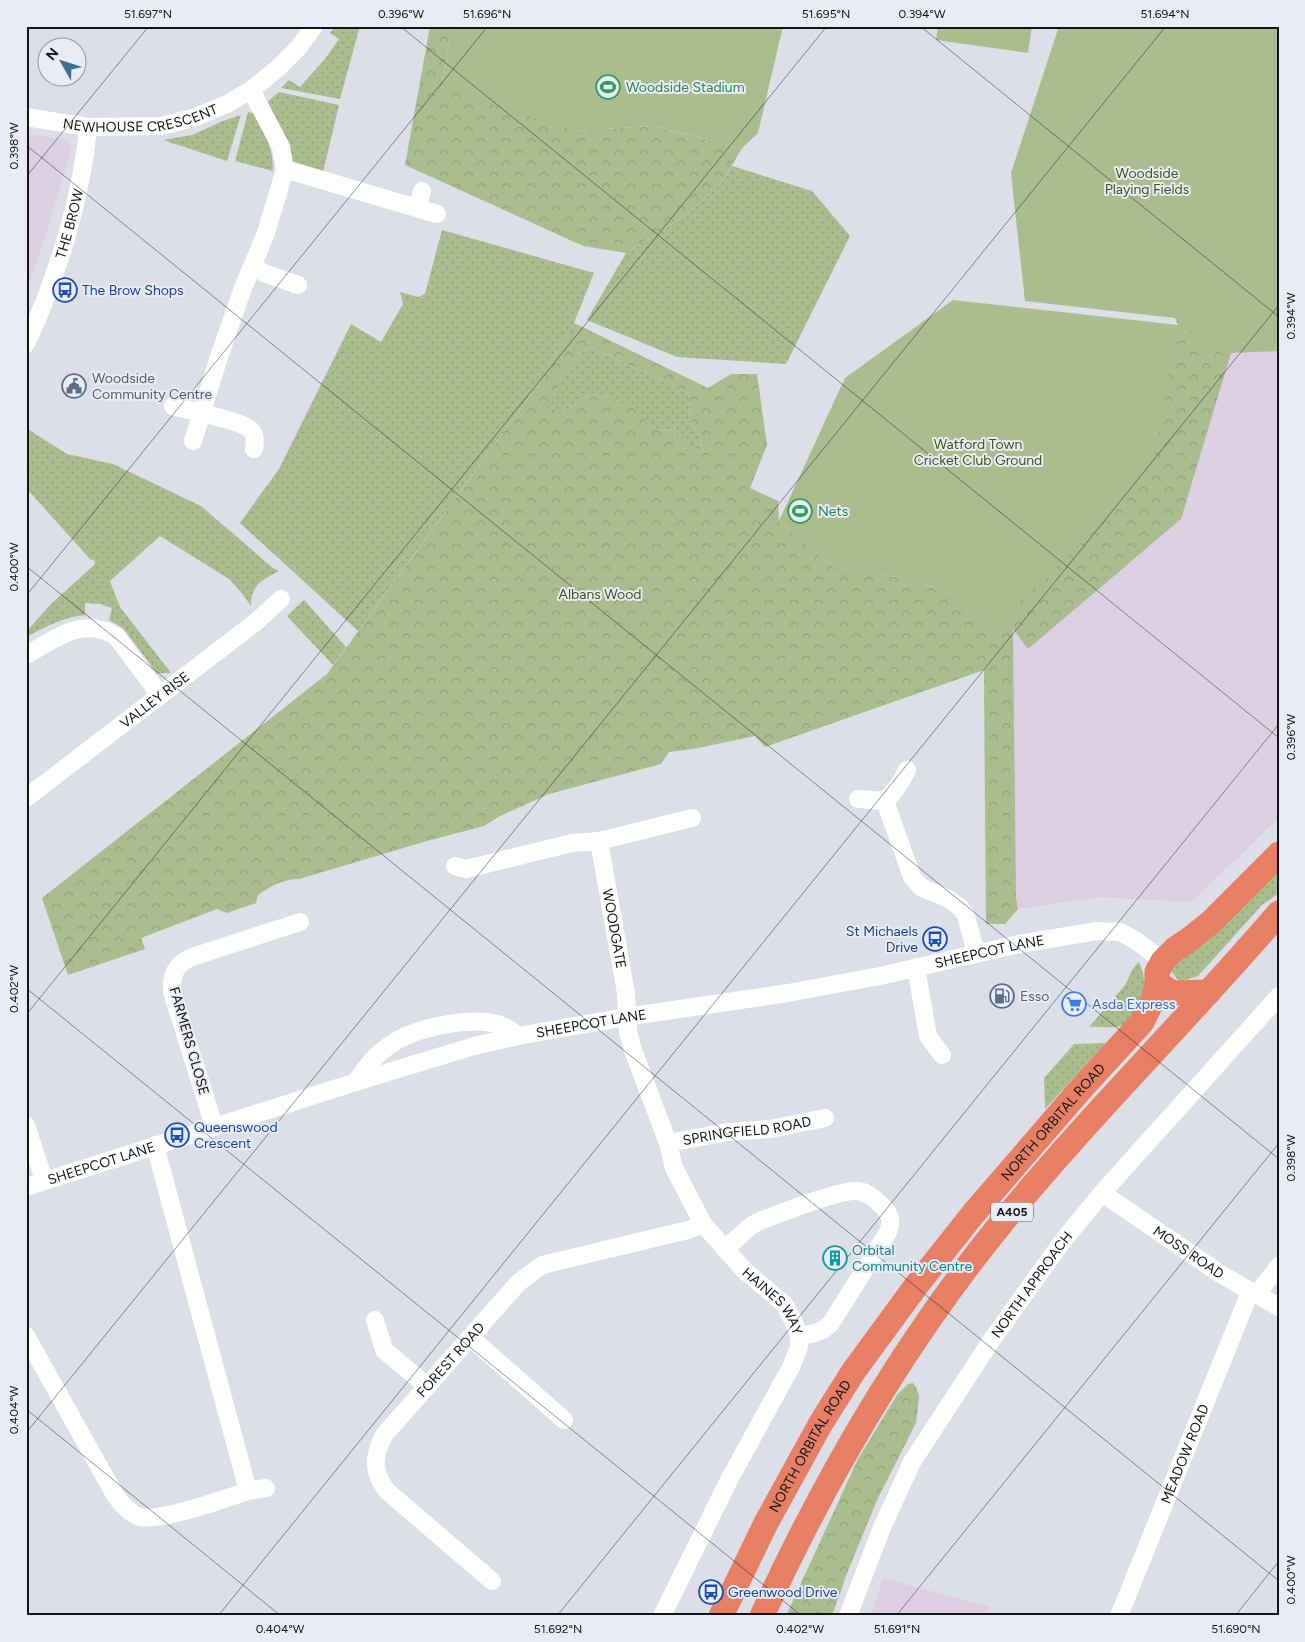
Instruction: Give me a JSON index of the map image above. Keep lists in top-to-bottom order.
{
  "streets": {
    "highway": ["NORTH ORBITAL ROAD", "A405"],
    "street": [
      "NEWHOUSE CRESCENT",
      "THE BROW",
      "VALLEY RISE",
      "WOODGATE",
      "SHEEPCOT LANE",
      "FARMERS CLOSE",
      "SPRINGFIELD ROAD",
      "MOSS ROAD",
      "NORTH APPROACH",
      "HAINES WAY",
      "FOREST ROAD",
      "MEADOW ROAD"
    ]
  },
  "crossings": [
    ["NEWHOUSE CRESCENT", "THE BROW"],
    ["WOODGATE", "SHEEPCOT LANE"],
    ["WOODGATE", "HAINES WAY"],
    ["SHEEPCOT LANE", "FARMERS CLOSE"],
    ["SHEEPCOT LANE", "NORTH ORBITAL ROAD"],
    ["SHEEPCOT LANE", "HAINES WAY"],
    ["SPRINGFIELD ROAD", "HAINES WAY"],
    ["MOSS ROAD", "NORTH APPROACH"],
    ["MOSS ROAD", "MEADOW ROAD"],
    ["HAINES WAY", "FOREST ROAD"]
  ],
  "parks": ["Woodside Playing Fields", "Watford Town Cricket Club Ground", "Albans Wood"],
  "places": {
    "sports": ["Woodside Stadium", "Nets"],
    "bus stop": [
      "The Brow Shops",
      "St Michaels Drive",
      "Queenswood Crescent",
      "Greenwood Drive"
    ],
    "public building": ["Woodside Community Centre"],
    "fuel station": ["Esso"],
    "supermarket": ["Asda Express"],
    "building": ["Orbital Community Centre"]
  },
  "north": "top left",
  "coordinates": [
    "51.697°N",
    "0.396°W",
    "51.696°N",
    "51.695°N",
    "0.394°W",
    "51.694°N",
    "0.398°W",
    "0.400°W",
    "0.402°W",
    "0.404°W",
    "51.692°N",
    "51.691°N",
    "51.690°N"
  ]
}
